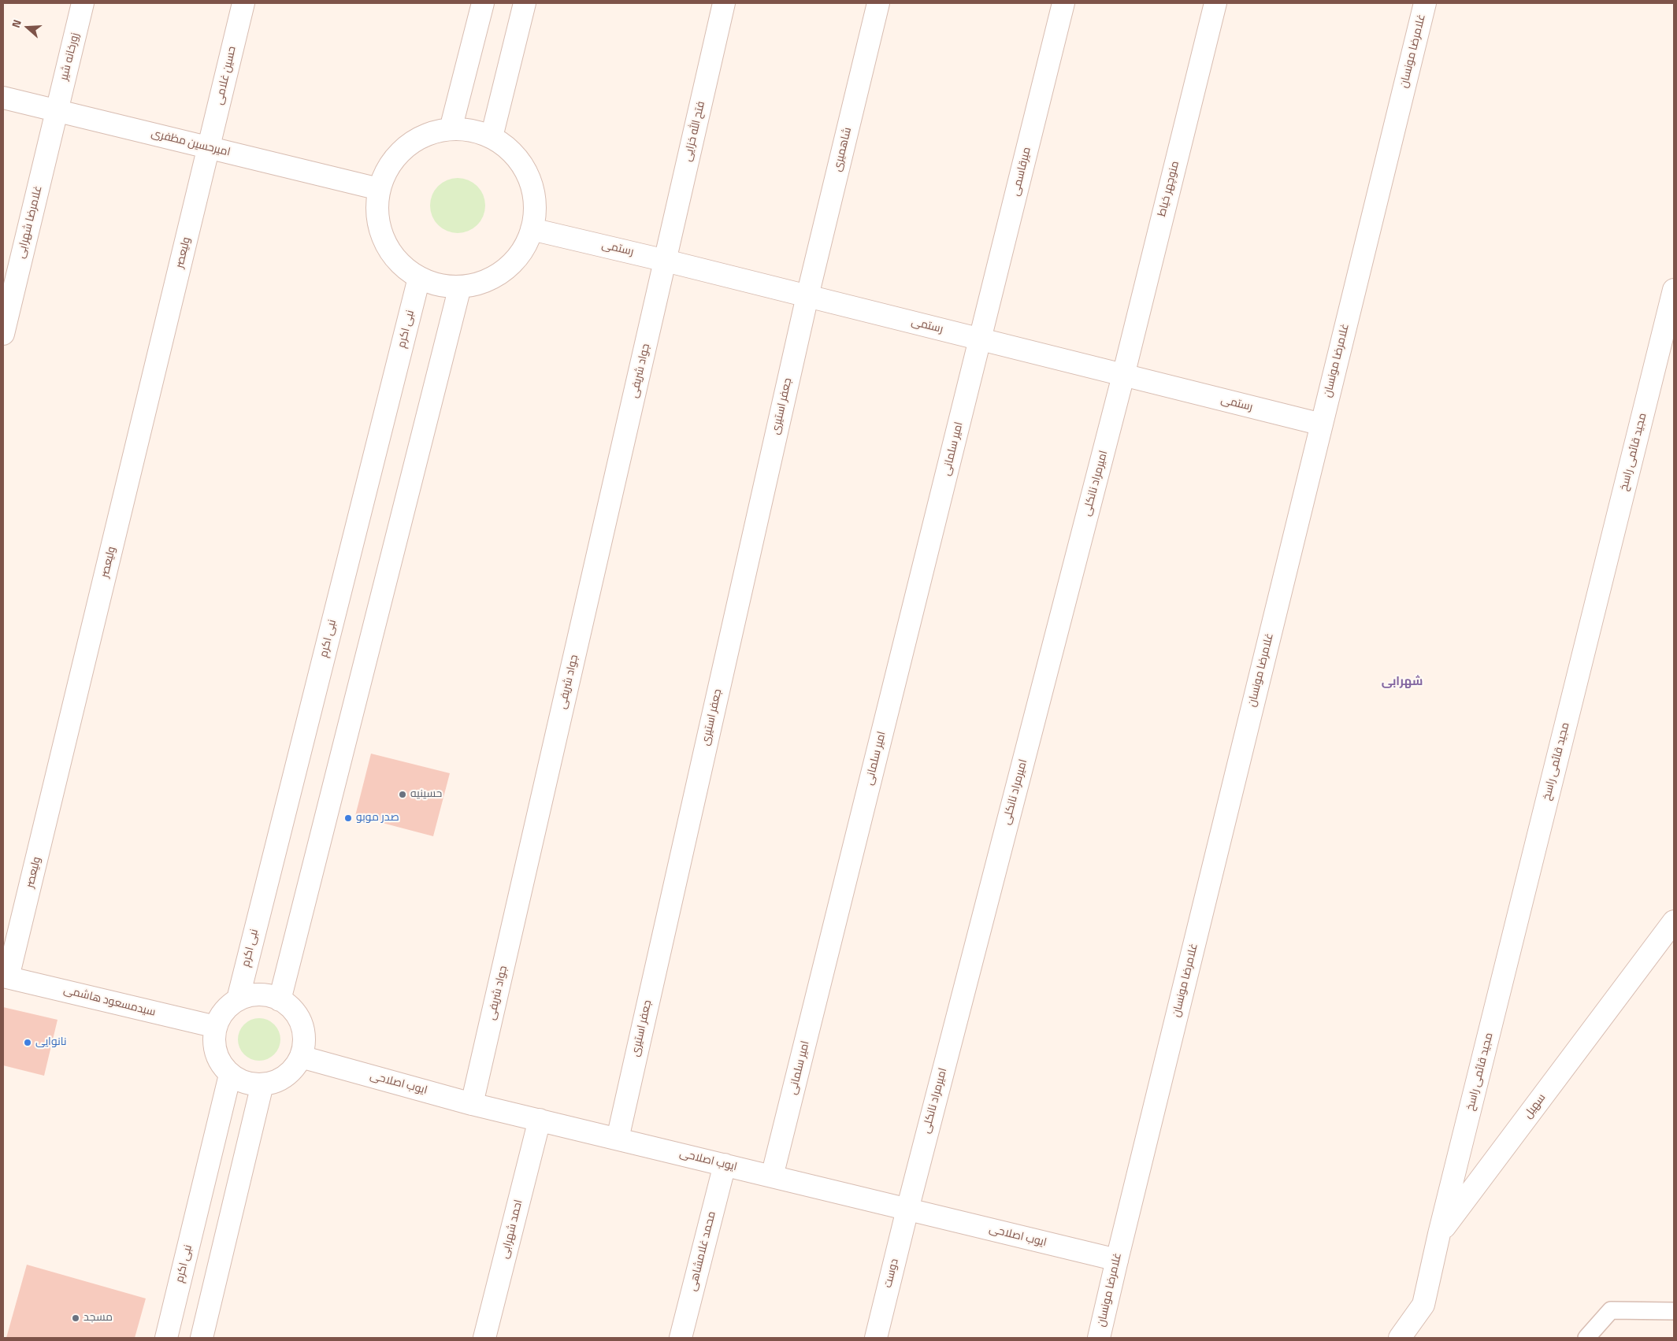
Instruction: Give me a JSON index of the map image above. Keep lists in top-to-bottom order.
{
  "streets": {
    "street": [
      "غلامرضا مونسان",
      "زورخانه شیر",
      "حسین غلامی",
      "فتح الله خزایی",
      "امیرحسین مظفری",
      "شاهمیری",
      "میرقاسمی",
      "منوچهر خیاط",
      "غلامرضا شهرابی",
      "رستمی",
      "ولیعصر",
      "نبی اکرم",
      "جواد شریفی",
      "جعفر استیری",
      "امیر سلمانی",
      "مجید قائمی راسخ",
      "امیرمراد نانکلی",
      "سیدمسعود هاشمی",
      "ایوب اصلاحی",
      "سهیل",
      "احمد شهرابی",
      "محمد غلامشاهی",
      "دوست"
    ]
  },
  "crossings": [
    ["غلامرضا مونسان", "رستمی"],
    ["غلامرضا مونسان", "ایوب اصلاحی"],
    ["زورخانه شیر", "امیرحسین مظفری"],
    ["زورخانه شیر", "غلامرضا شهرابی"],
    ["حسین غلامی", "امیرحسین مظفری"],
    ["حسین غلامی", "ولیعصر"],
    ["فتح الله خزایی", "رستمی"],
    ["فتح الله خزایی", "جواد شریفی"],
    ["امیرحسین مظفری", "غلامرضا شهرابی"],
    ["امیرحسین مظفری", "ولیعصر"],
    ["شاهمیری", "رستمی"],
    ["شاهمیری", "جعفر استیری"],
    ["میرقاسمی", "رستمی"],
    ["میرقاسمی", "امیر سلمانی"],
    ["منوچهر خیاط", "رستمی"],
    ["منوچهر خیاط", "امیرمراد نانکلی"],
    ["رستمی", "جواد شریفی"],
    ["رستمی", "جعفر استیری"],
    ["رستمی", "امیر سلمانی"],
    ["رستمی", "امیرمراد نانکلی"],
    ["ولیعصر", "سیدمسعود هاشمی"],
    ["نبی اکرم", "سیدمسعود هاشمی"],
    ["نبی اکرم", "ایوب اصلاحی"],
    ["جواد شریفی", "ایوب اصلاحی"],
    ["جعفر استیری", "ایوب اصلاحی"],
    ["امیر سلمانی", "ایوب اصلاحی"],
    ["مجید قائمی راسخ", "سهیل"],
    ["امیرمراد نانکلی", "ایوب اصلاحی"],
    ["امیرمراد نانکلی", "دوست"],
    ["سیدمسعود هاشمی", "ایوب اصلاحی"],
    ["ایوب اصلاحی", "احمد شهرابی"],
    ["ایوب اصلاحی", "محمد غلامشاهی"],
    ["ایوب اصلاحی", "دوست"]
  ],
  "districts": ["شهرابی"],
  "places": [
    "حسینیه",
    "صدر موبو",
    "نانوایی",
    "مسجد"
  ],
  "north": "left"
}
